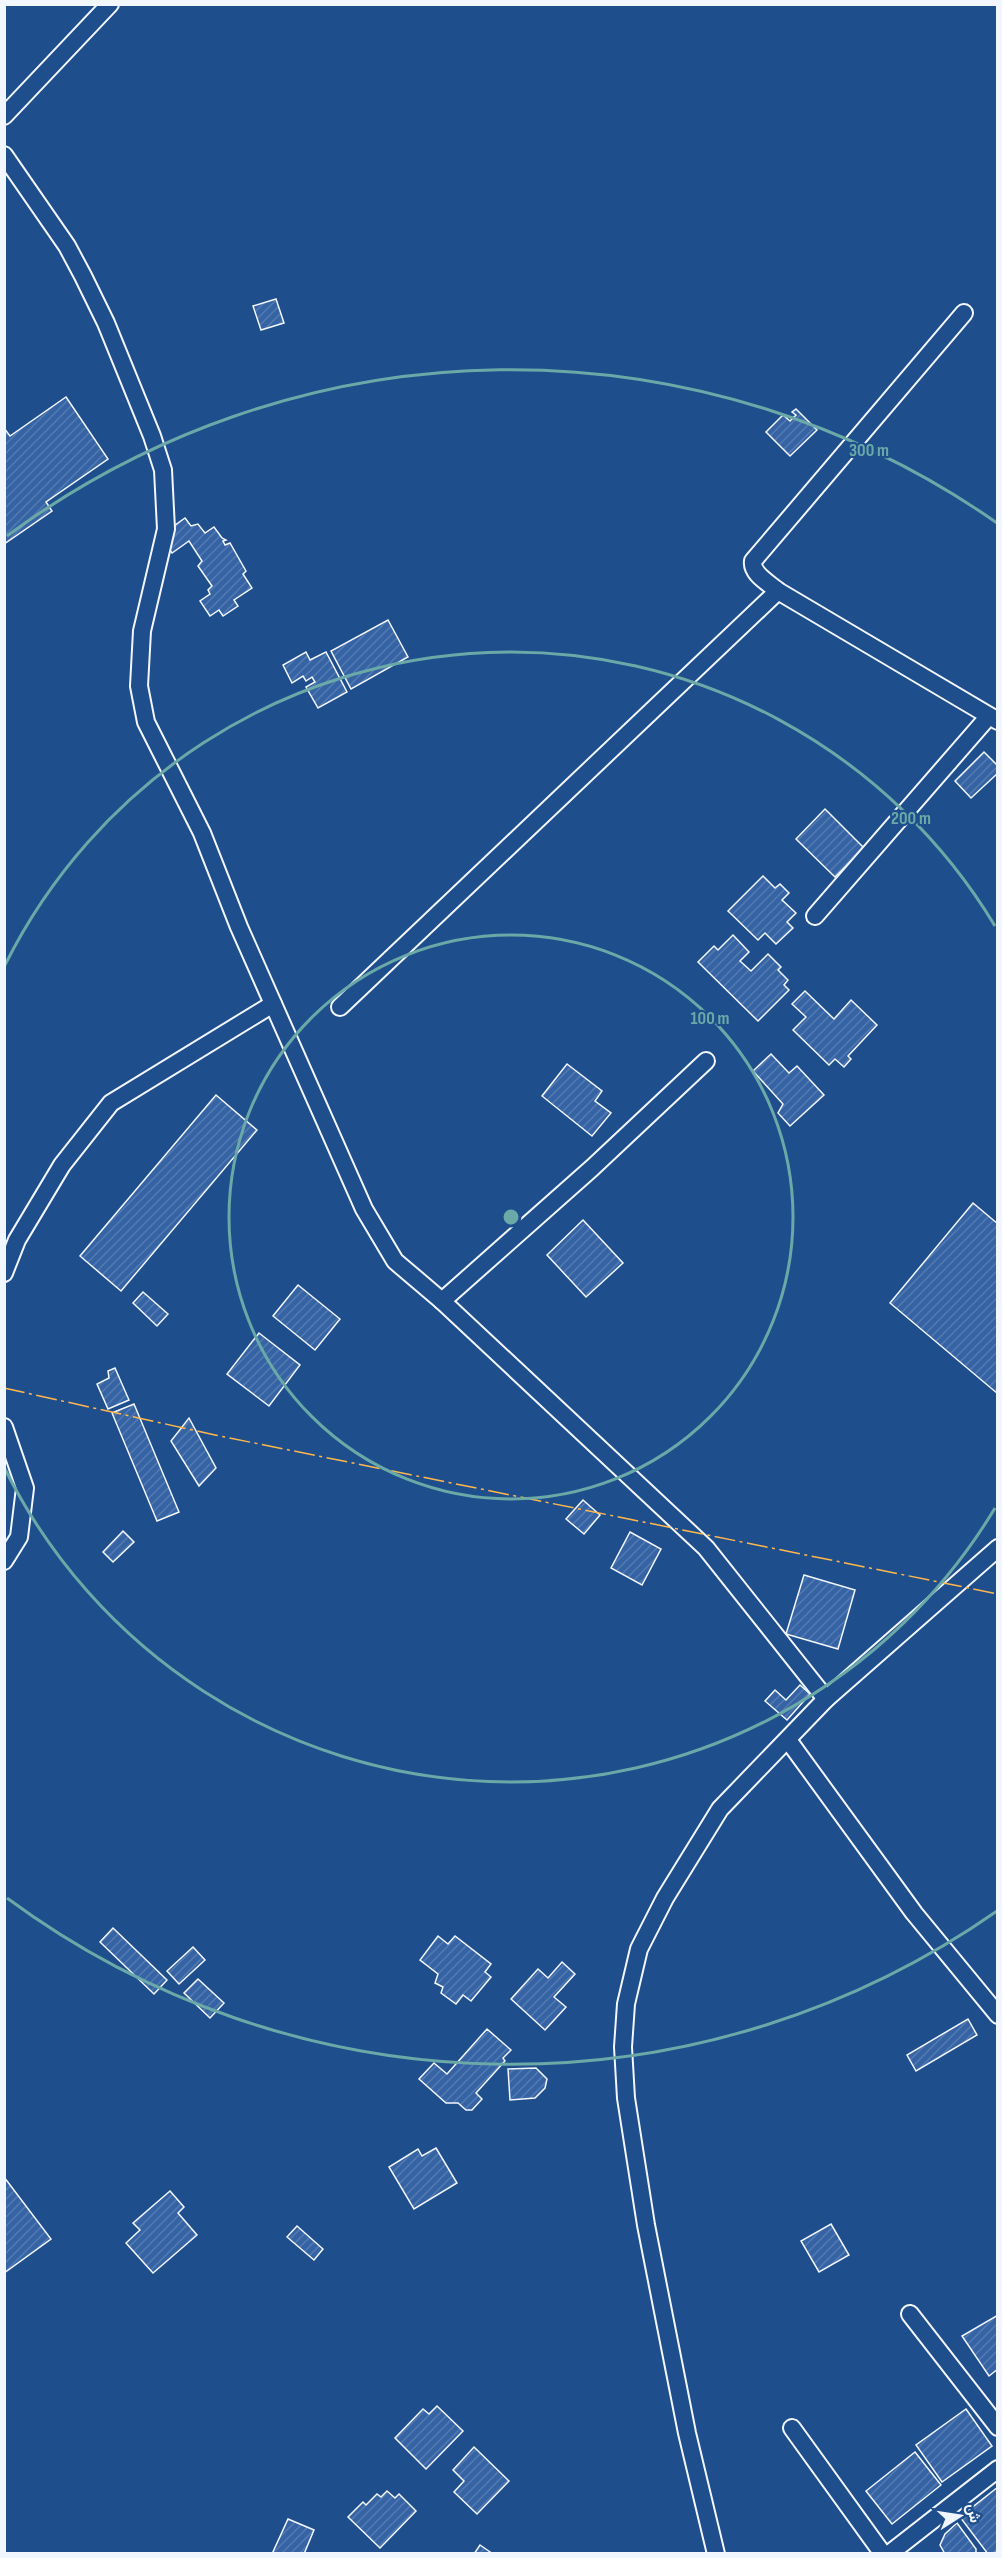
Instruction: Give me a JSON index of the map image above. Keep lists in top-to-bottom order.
{
  "north": "right",
  "rings": ["300 m", "200 m", "100 m"]
}
